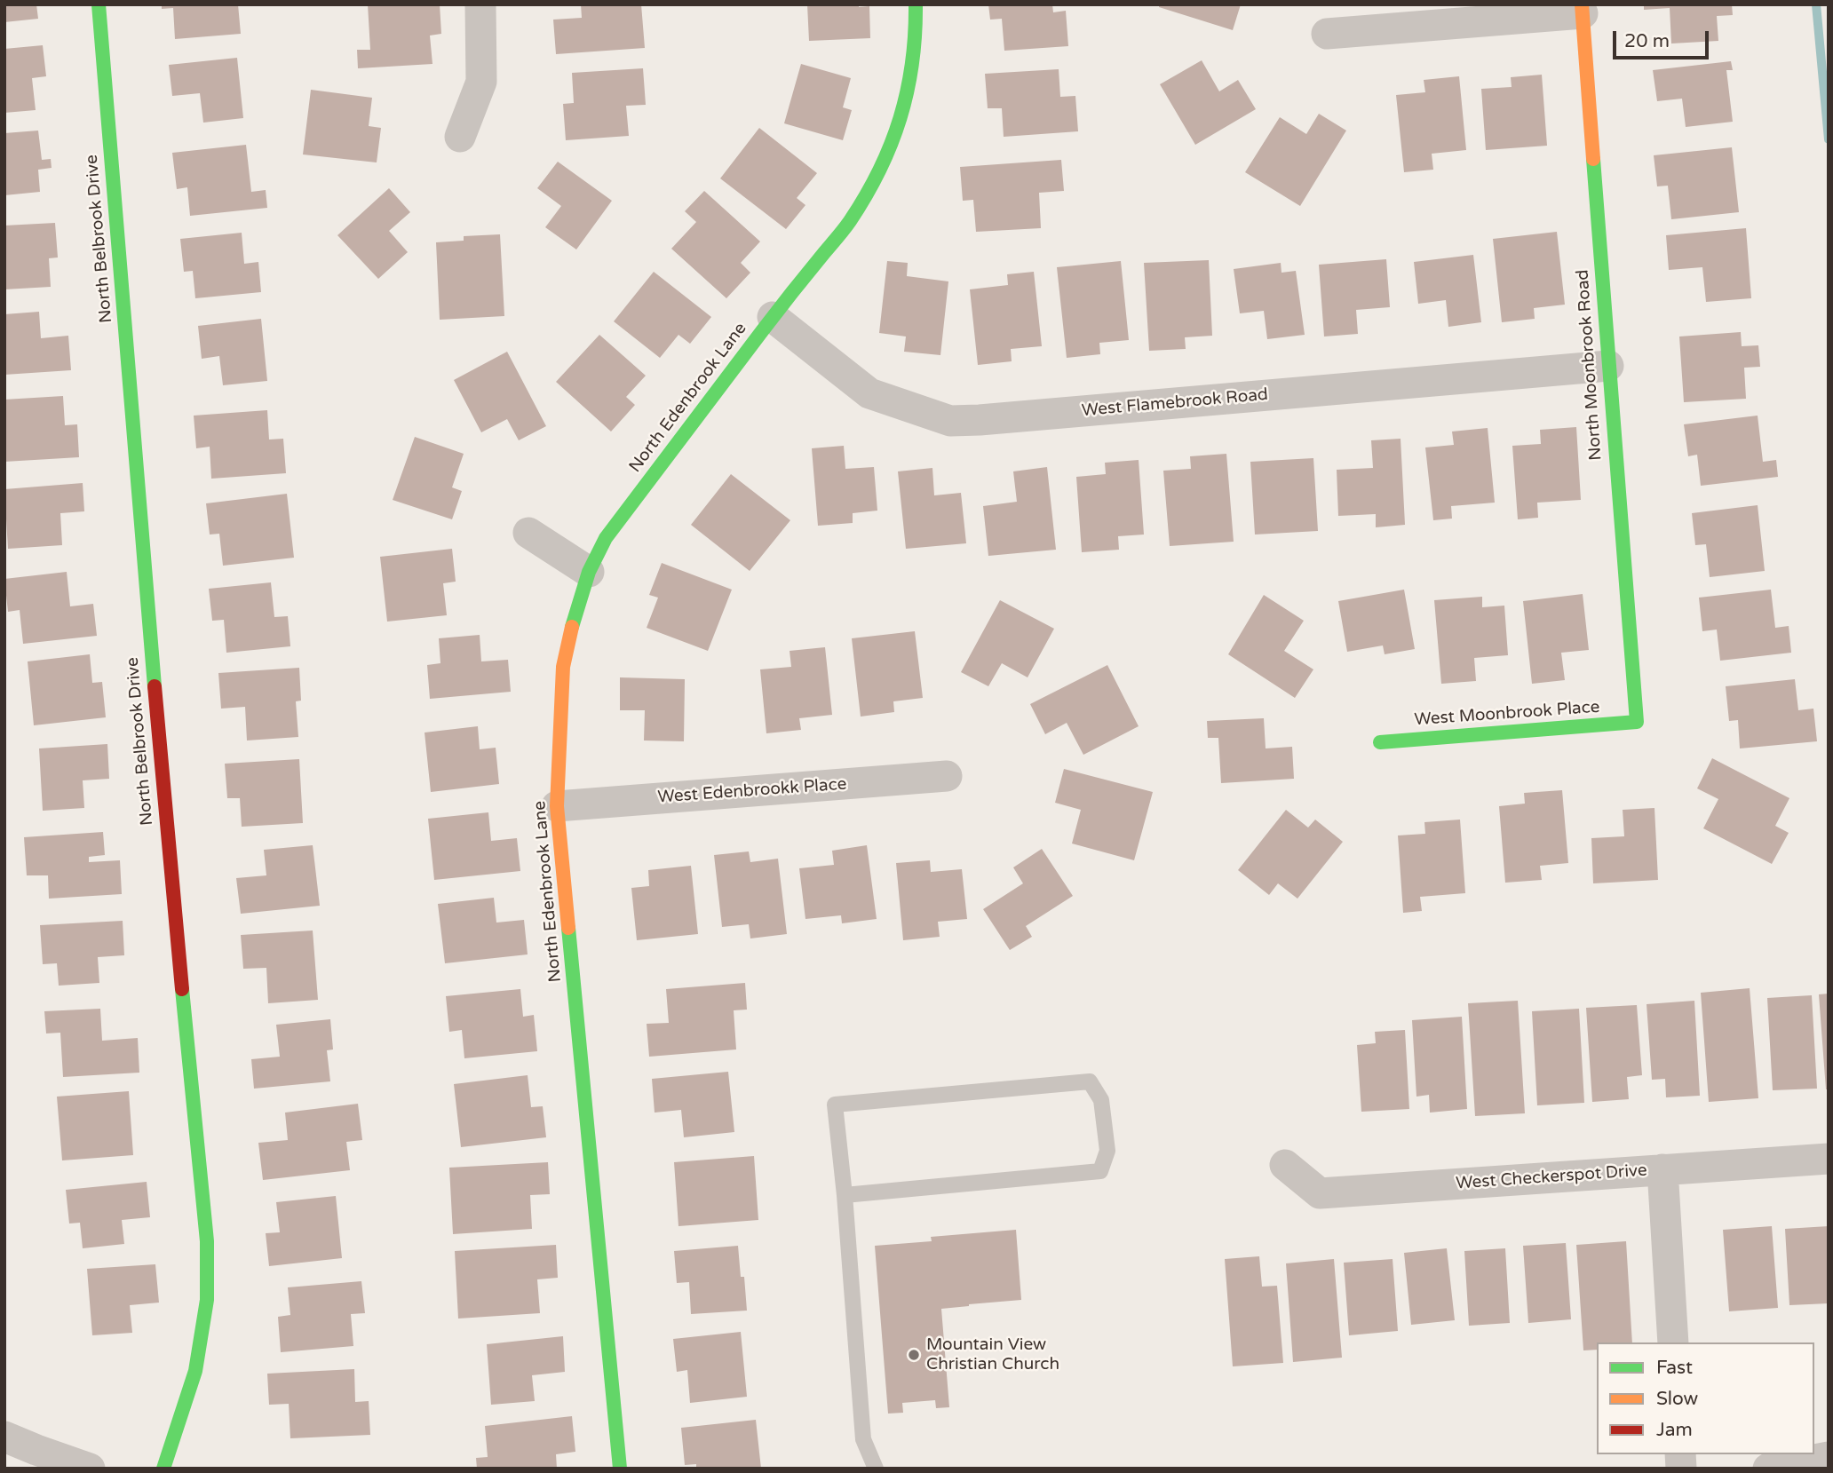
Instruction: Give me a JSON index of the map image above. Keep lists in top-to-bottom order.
{
  "streets": {
    "street": [
      "North Belbrook Drive",
      "North Moonbrook Road",
      "North Edenbrook Lane",
      "West Flamebrook Road",
      "West Moonbrook Place",
      "West Edenbrookk Place",
      "West Checkerspot Drive"
    ]
  },
  "crossings": [
    ["North Moonbrook Road", "West Flamebrook Road"],
    ["North Moonbrook Road", "West Moonbrook Place"],
    ["North Edenbrook Lane", "West Flamebrook Road"],
    ["North Edenbrook Lane", "West Edenbrookk Place"]
  ],
  "places": ["Mountain View Christian Church"],
  "legend": ["Fast", "Slow", "Jam"],
  "scale_bar": "20 m"
}
